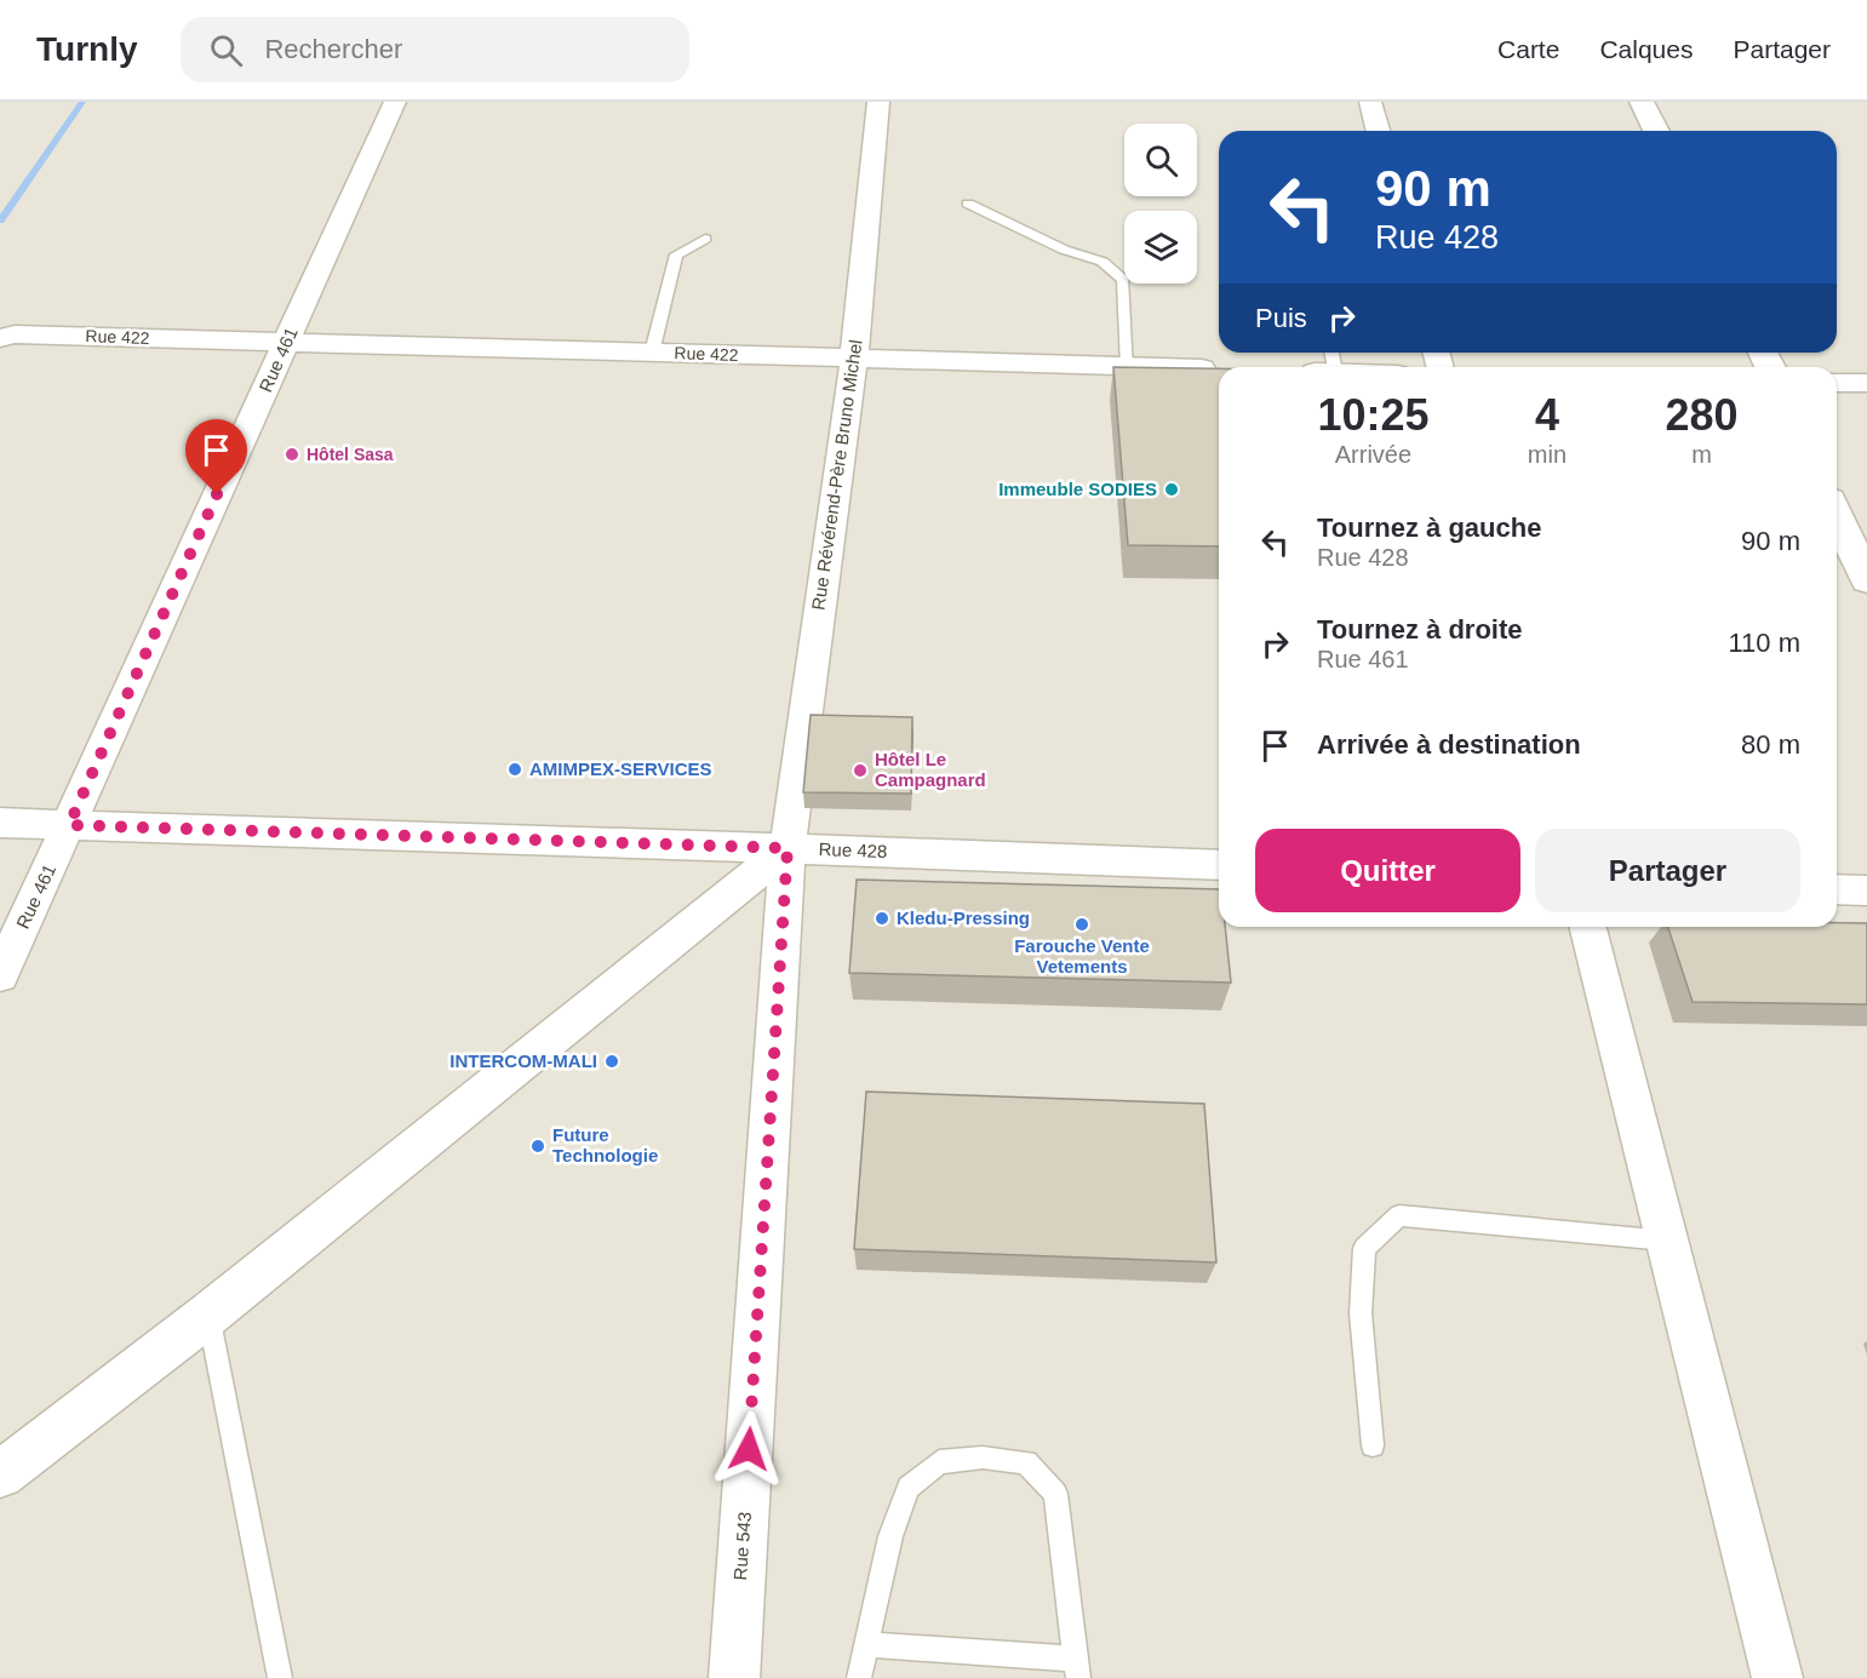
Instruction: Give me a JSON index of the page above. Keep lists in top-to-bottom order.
{
  "streets": {
    "street": [
      "Rue 422",
      "Rue 461",
      "Rue Révérend-Père Bruno Michel",
      "Rue 428",
      "Rue 543"
    ]
  },
  "crossings": [
    ["Rue 422", "Rue 461"],
    ["Rue 422", "Rue Révérend-Père Bruno Michel"],
    ["Rue 461", "Rue 428"],
    ["Rue Révérend-Père Bruno Michel", "Rue 428"],
    ["Rue Révérend-Père Bruno Michel", "Rue 543"],
    ["Rue 428", "Rue 543"]
  ],
  "places": [
    "Hôtel Sasa",
    "Immeuble SODIES",
    "AMIMPEX-SERVICES",
    "Hôtel Le Campagnard",
    "Kledu-Pressing",
    "Farouche Vente Vetements",
    "INTERCOM-MALI",
    "Future Technologie"
  ],
  "page": {
    "header": "Turnly",
    "search": "Rechercher",
    "nav": ["Carte", "Calques", "Partager"],
    "turn": ["90 m", "Rue 428"],
    "then": "Puis",
    "eta": [
      "10:25",
      "Arrivée",
      "4",
      "min",
      "280",
      "m"
    ],
    "list": [
      {
        "name": "Tournez à gauche",
        "note": "Rue 428",
        "value": "90 m"
      },
      {
        "name": "Tournez à droite",
        "note": "Rue 461",
        "value": "110 m"
      },
      {
        "name": "Arrivée à destination",
        "value": "80 m"
      }
    ],
    "buttons": ["Quitter", "Partager"]
  }
}
